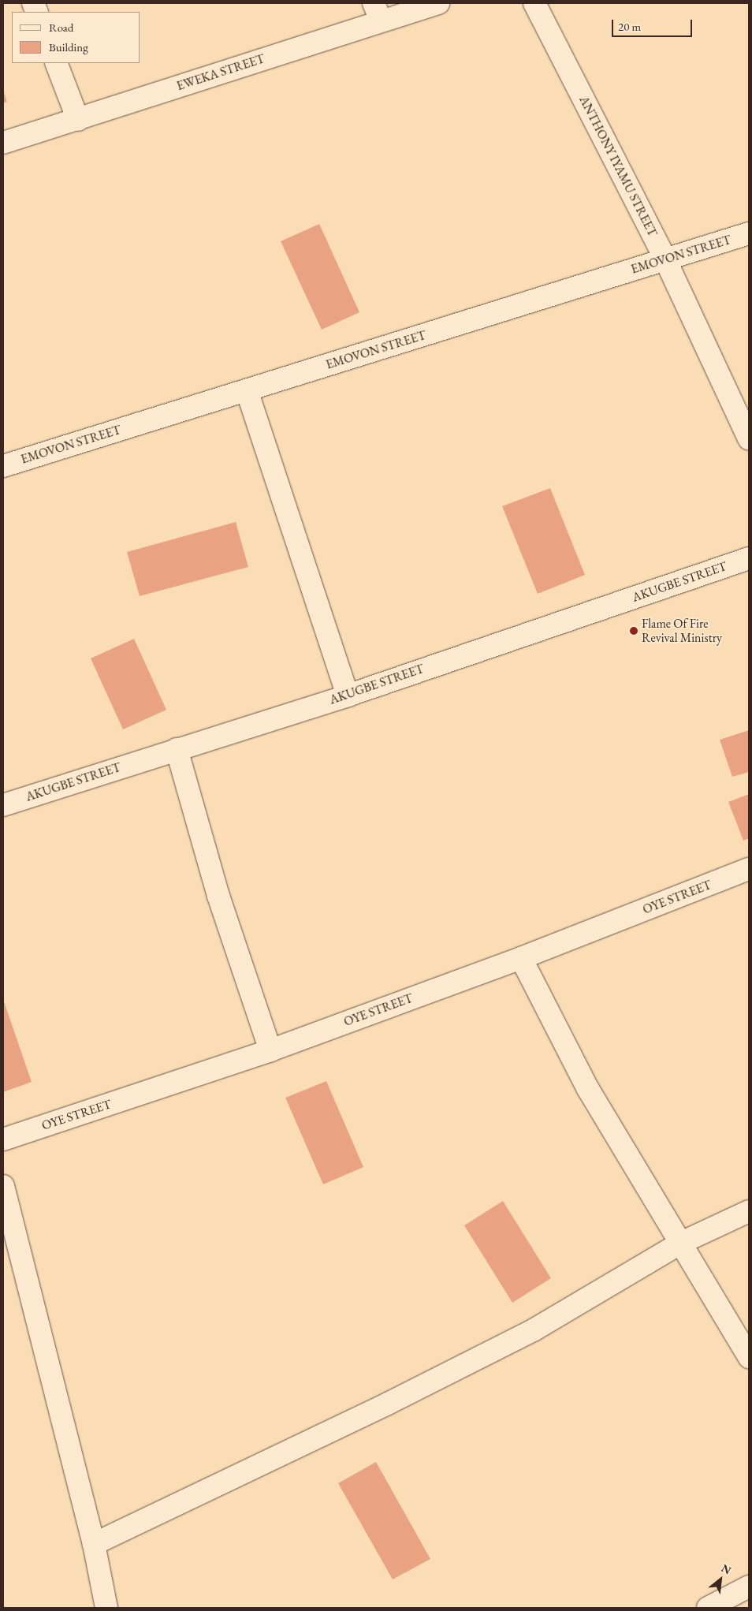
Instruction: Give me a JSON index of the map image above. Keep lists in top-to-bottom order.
{
  "streets": {
    "street": [
      "EWEKA STREET",
      "ANTHONY IYAMU STREET",
      "EMOVON STREET",
      "AKUGBE STREET",
      "OYE STREET"
    ]
  },
  "crossings": [
    ["ANTHONY IYAMU STREET", "EMOVON STREET"]
  ],
  "places": ["Flame Of Fire Revival Ministry"],
  "legend": ["Road", "Building"],
  "scale_bar": "20 m",
  "north": "top right"
}
